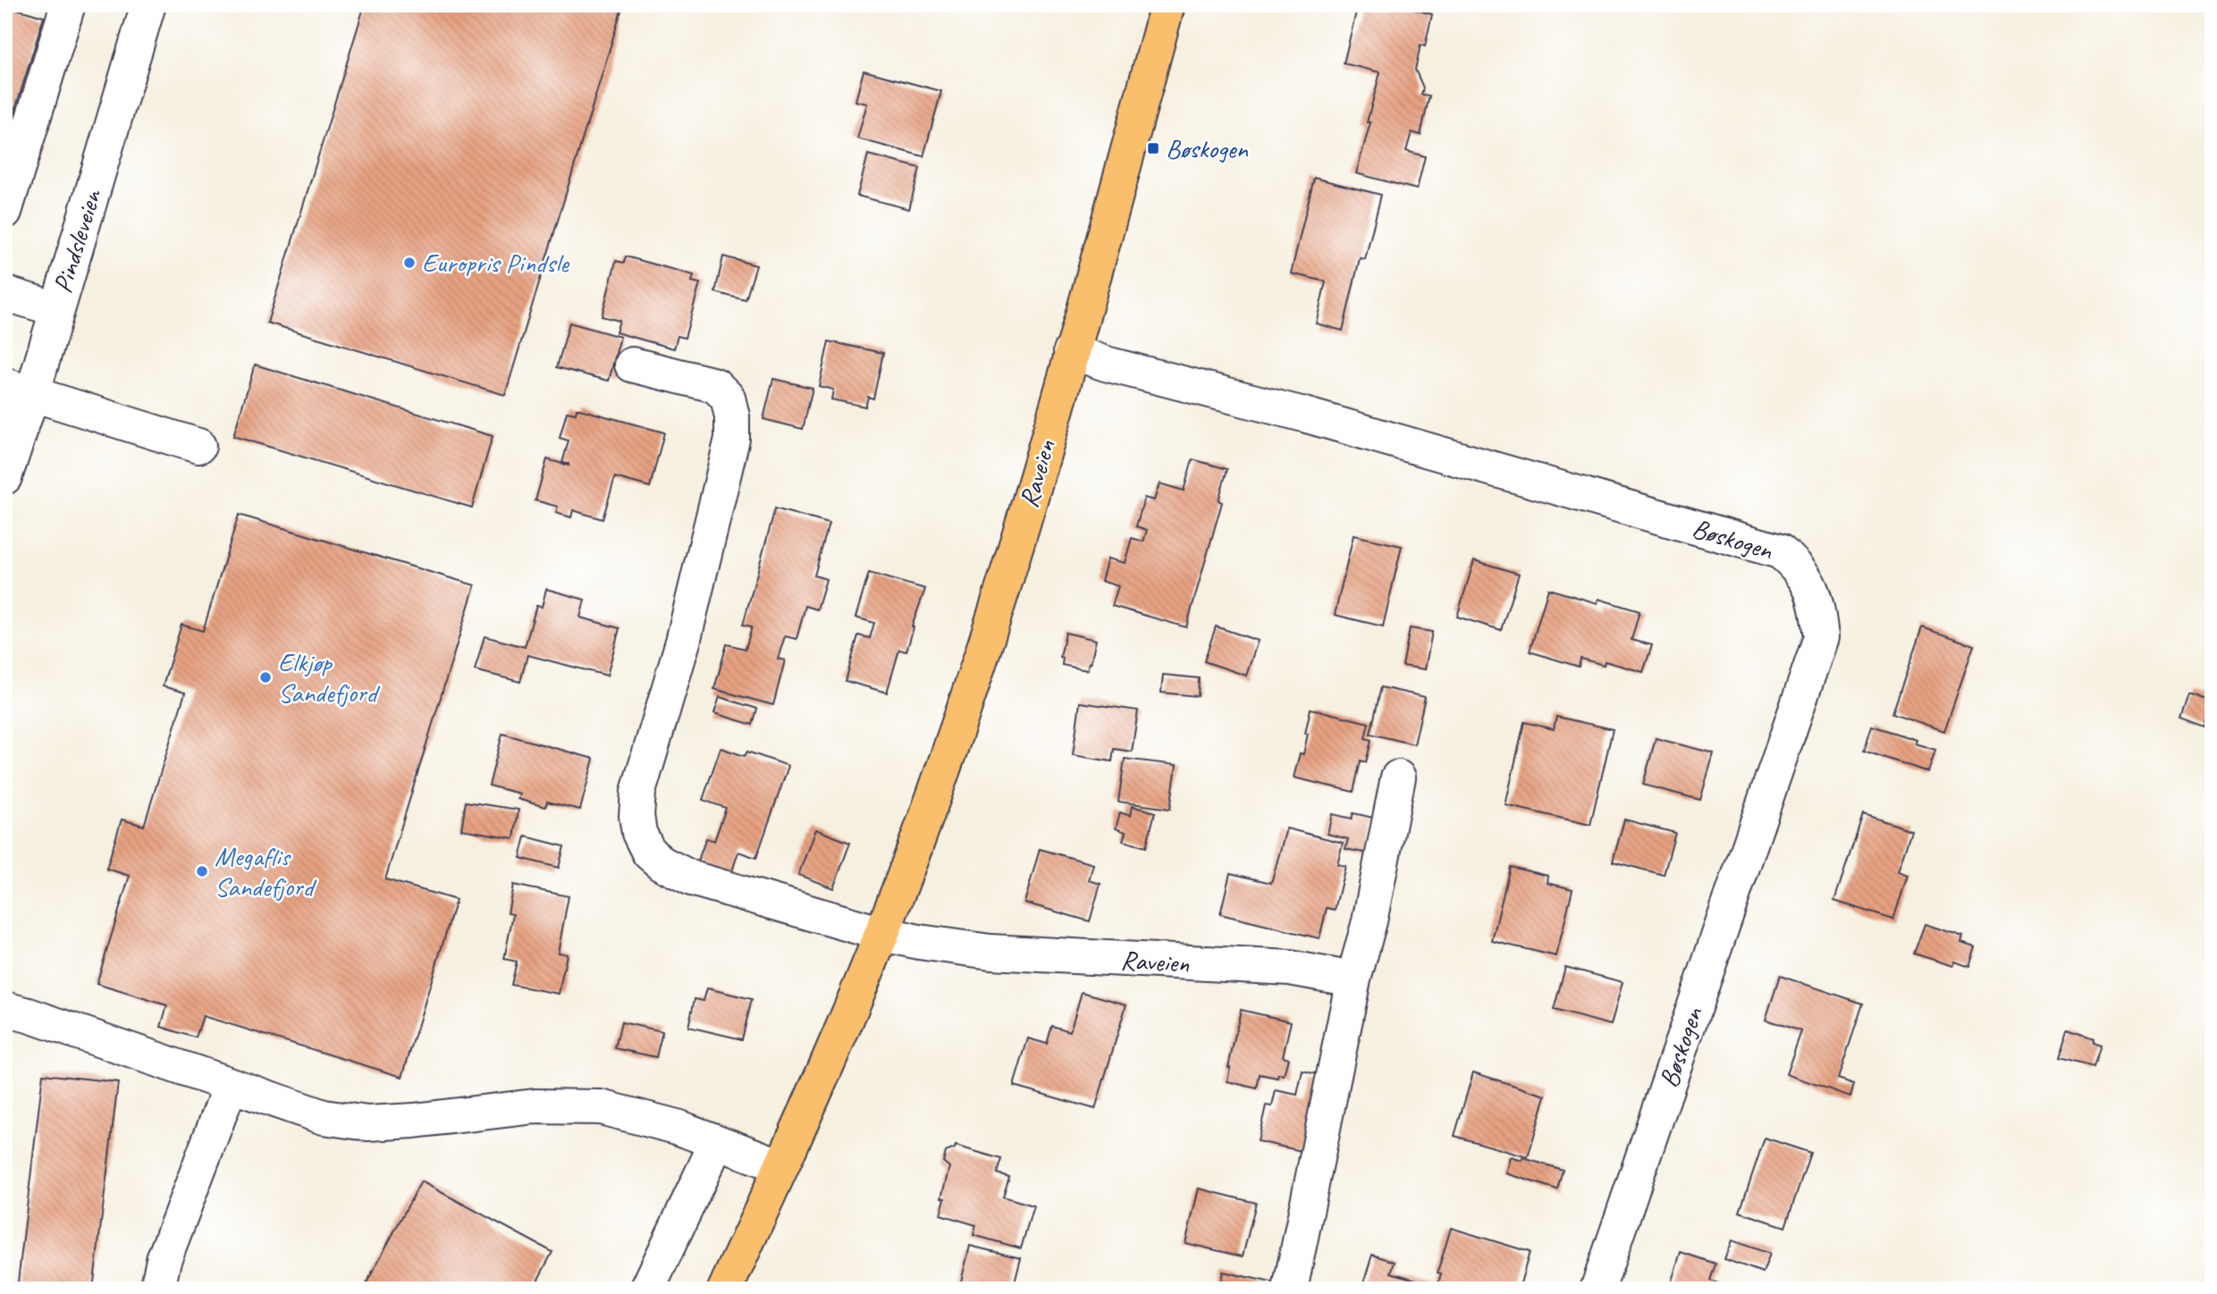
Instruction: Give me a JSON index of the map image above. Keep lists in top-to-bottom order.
{
  "streets": {
    "main road": ["Raveien"],
    "street": ["Pindsleveien", "Bøskogen"]
  },
  "crossings": [
    ["Raveien", "Bøskogen"]
  ],
  "places": {
    "transit": ["Bøskogen"],
    "other": ["Europris Pindsle", "Elkjøp Sandefjord", "Megaflis Sandefjord"]
  }
}
